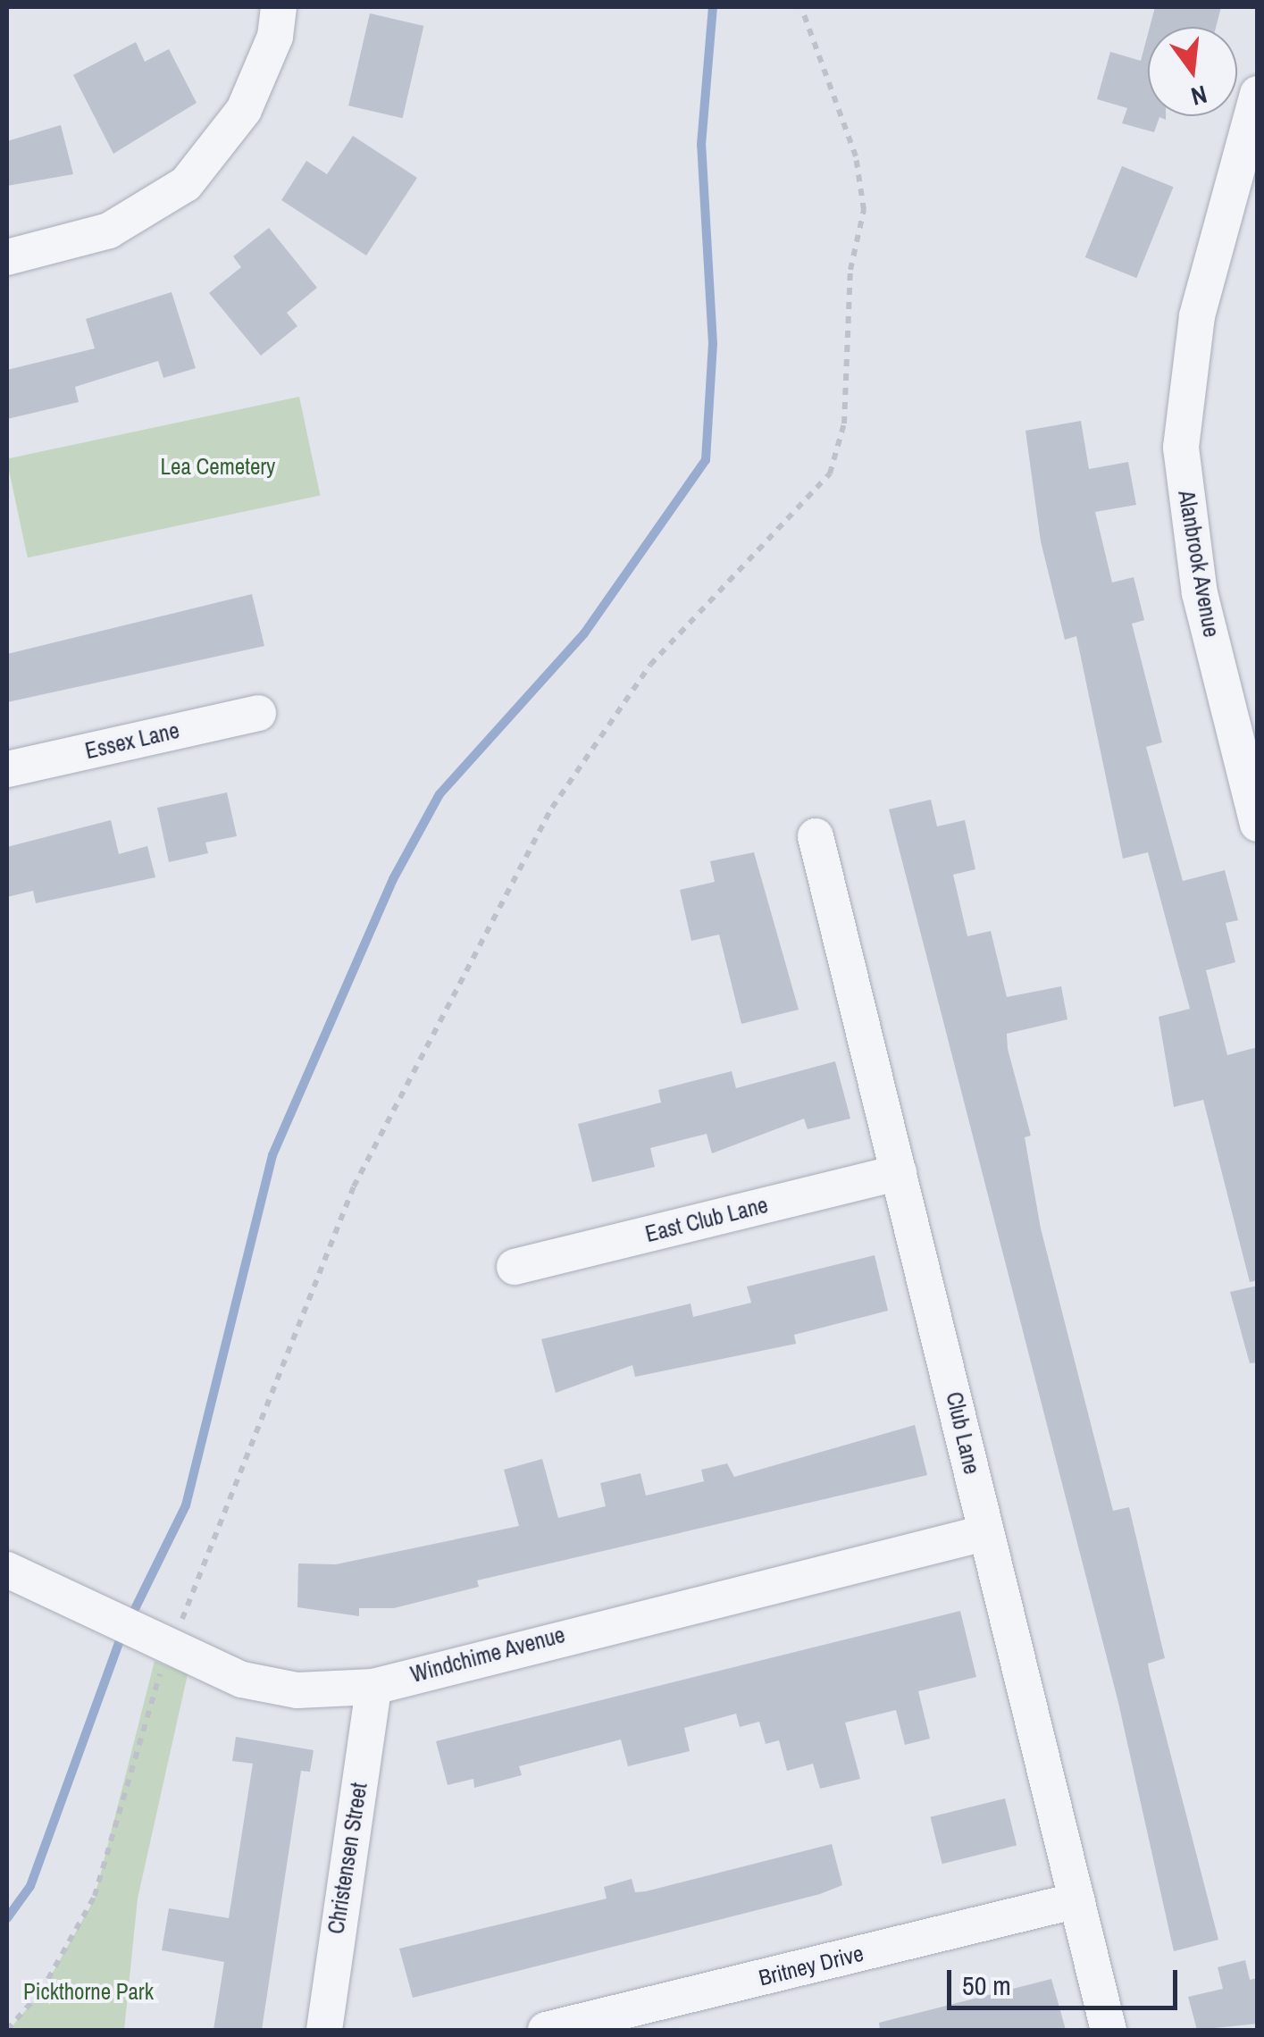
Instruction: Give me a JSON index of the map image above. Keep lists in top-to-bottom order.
{
  "streets": {
    "street": [
      "Alanbrook Avenue",
      "Essex Lane",
      "East Club Lane",
      "Club Lane",
      "Windchime Avenue",
      "Christensen Street",
      "Britney Drive"
    ]
  },
  "crossings": [
    ["East Club Lane", "Club Lane"],
    ["Club Lane", "Windchime Avenue"],
    ["Club Lane", "Britney Drive"],
    ["Windchime Avenue", "Christensen Street"]
  ],
  "parks": ["Lea Cemetery", "Pickthorne Park"],
  "scale_bar": "50 m",
  "north": "bottom"
}
